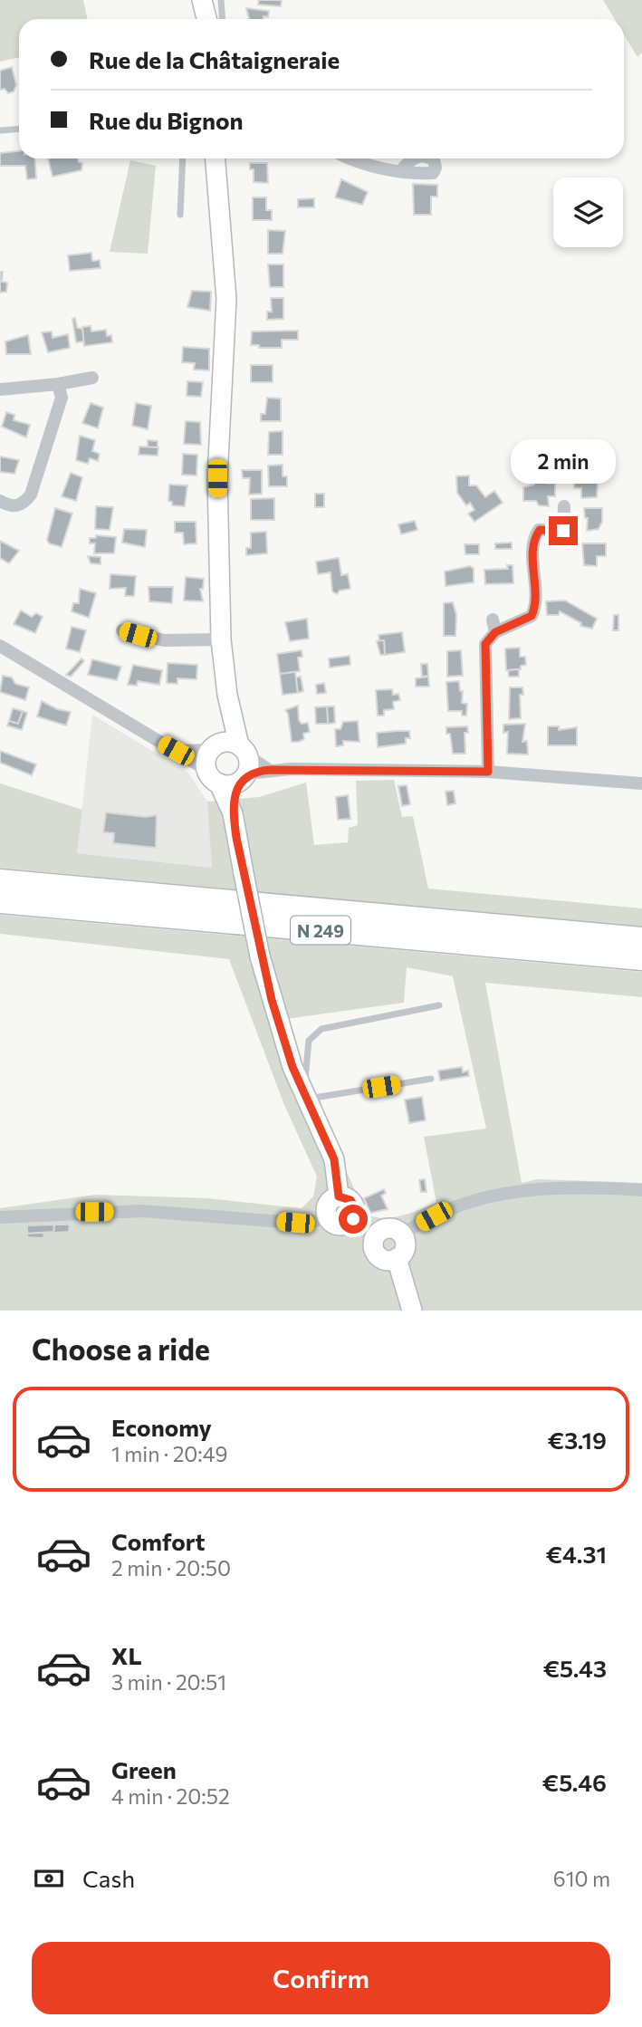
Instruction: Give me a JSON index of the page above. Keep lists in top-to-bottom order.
{
  "streets": {
    "highway": ["N 249"]
  },
  "page": {
    "banner": ["Rue de la Châtaigneraie", "Rue du Bignon"],
    "bubble": "2 min",
    "heading": "Choose a ride",
    "list": [
      {
        "name": "Economy",
        "note": "1 min · 20:49",
        "value": "€3.19"
      },
      {
        "name": "Comfort",
        "note": "2 min · 20:50",
        "value": "€4.31"
      },
      {
        "name": "XL",
        "note": "3 min · 20:51",
        "value": "€5.43"
      },
      {
        "name": "Green",
        "note": "4 min · 20:52",
        "value": "€5.46"
      }
    ],
    "pay": ["Cash", "610 m"],
    "buttons": "Confirm"
  }
}
